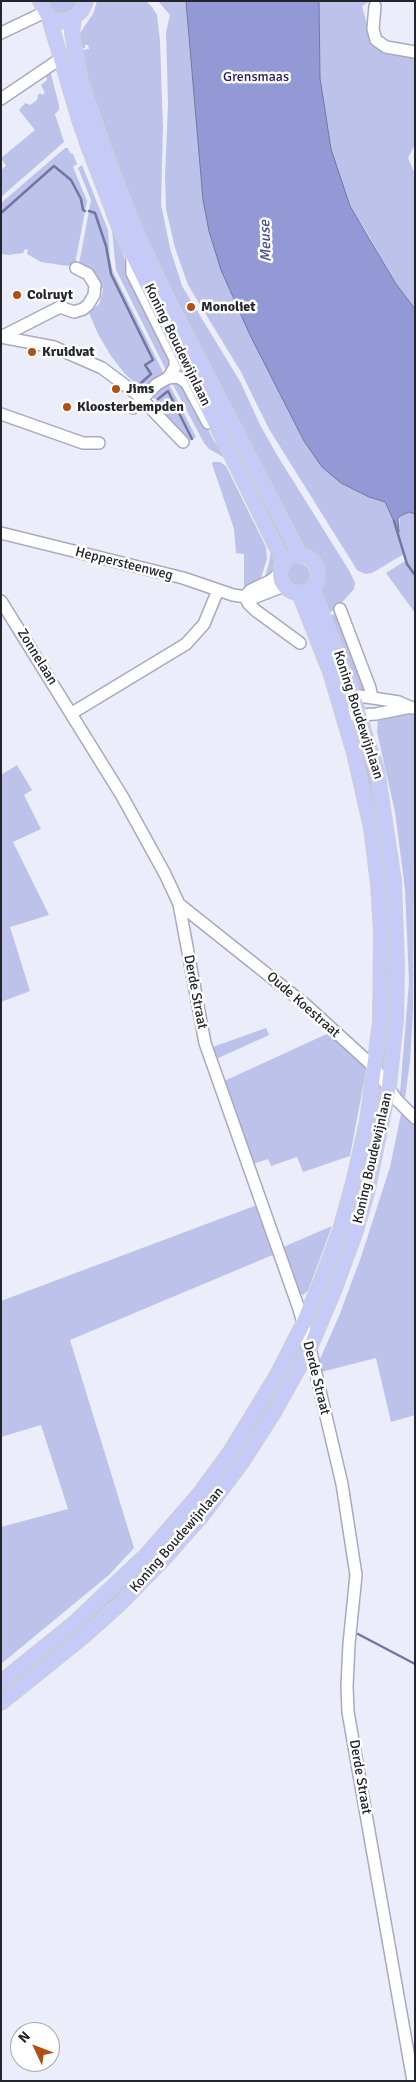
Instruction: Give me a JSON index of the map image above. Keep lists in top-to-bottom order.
{
  "streets": {
    "main road": ["Koning Boudewijnlaan"],
    "street": [
      "Heppersteenweg",
      "Zonnelaan",
      "Derde Straat",
      "Oude Koestraat"
    ]
  },
  "crossings": [
    ["Koning Boudewijnlaan", "Derde Straat"],
    ["Koning Boudewijnlaan", "Oude Koestraat"],
    ["Zonnelaan", "Derde Straat"],
    ["Derde Straat", "Oude Koestraat"]
  ],
  "water": ["Meuse"],
  "parks": ["Grensmaas"],
  "places": [
    "Colruyt",
    "Monoliet",
    "Kruidvat",
    "Jims",
    "Kloosterbempden"
  ],
  "north": "top left"
}
